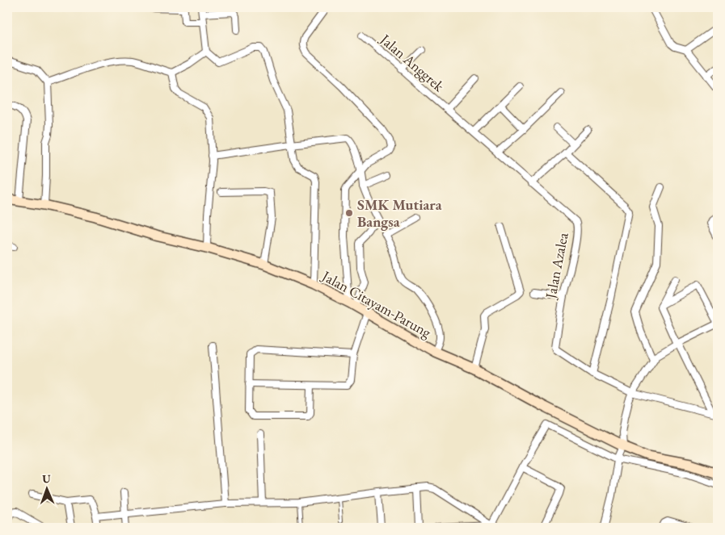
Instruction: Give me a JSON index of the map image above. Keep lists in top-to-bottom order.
{
  "streets": {
    "main road": ["Jalan Citayam-Parung"],
    "street": ["Jalan Anggrek", "Jalan Azalea"]
  },
  "crossings": [
    ["Jalan Anggrek", "Jalan Azalea"]
  ],
  "places": ["SMK Mutiara Bangsa"],
  "north": "top"
}
